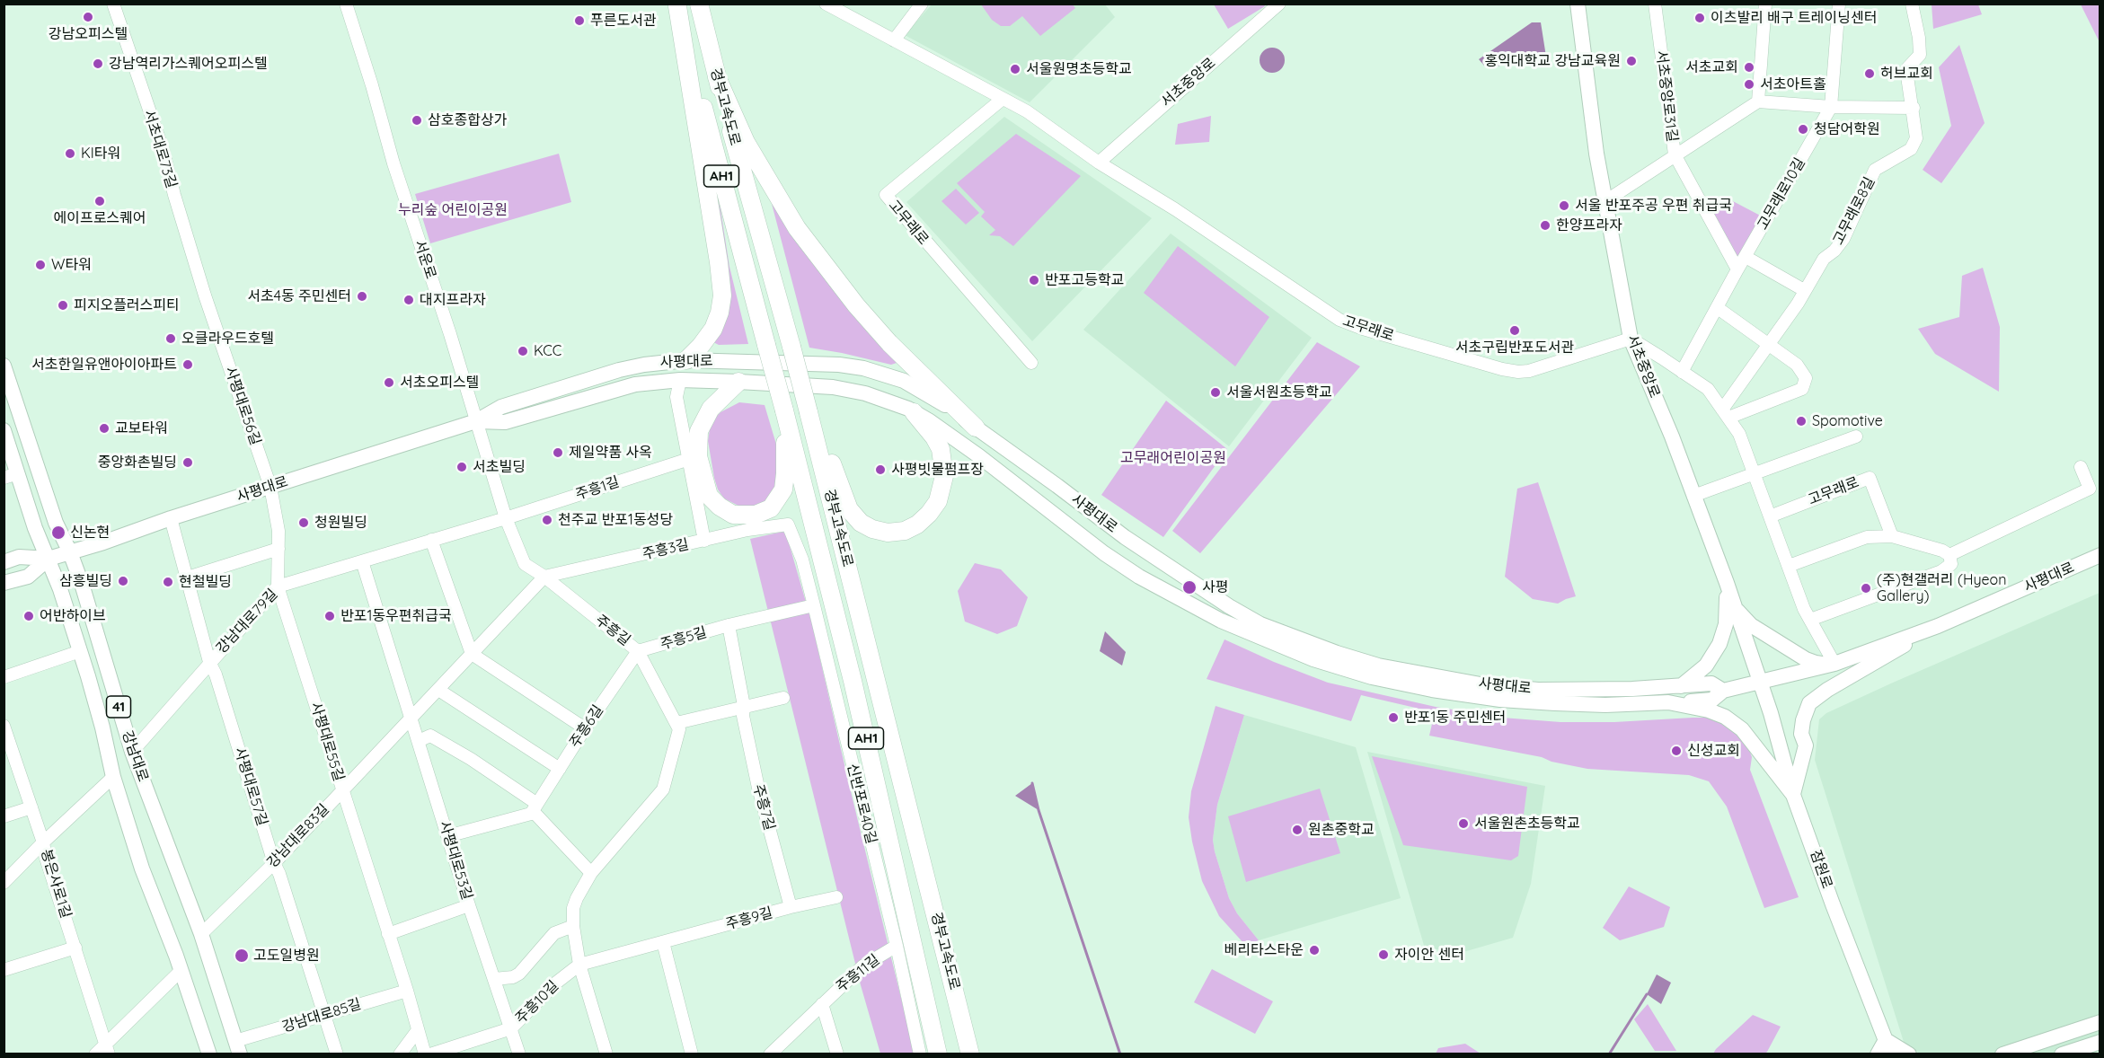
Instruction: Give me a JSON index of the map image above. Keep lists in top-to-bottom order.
{
  "streets": {
    "highway": ["경부고속도로", "AH1"],
    "main road": [
      "서초중앙로",
      "사평대로",
      "41",
      "강남대로",
      "잠원로"
    ],
    "street": [
      "서초중앙로31길",
      "서초대로73길",
      "고무래로10길",
      "고무래로8길",
      "고무래로",
      "서운로",
      "사평대로56길",
      "주흥1길",
      "주흥3길",
      "강남대로79길",
      "주흥길",
      "주흥5길",
      "주흥6길",
      "사평대로55길",
      "사평대로57길",
      "신반포로40길",
      "주흥7길",
      "강남대로83길",
      "사평대로53길",
      "봉은사로1길",
      "주흥9길",
      "주흥11길",
      "주흥10길",
      "강남대로85길"
    ]
  },
  "crossings": [
    ["서초중앙로", "고무래로"],
    ["서초중앙로", "사평대로"],
    ["서초중앙로", "잠원로"],
    ["서초중앙로31길", "고무래로10길"],
    ["서초대로73길", "사평대로56길"],
    ["서운로", "사평대로"],
    ["서운로", "주흥길"],
    ["사평대로", "사평대로56길"],
    ["사평대로", "주흥1길"],
    ["사평대로", "주흥3길"],
    ["사평대로", "주흥길"],
    ["사평대로", "사평대로55길"],
    ["사평대로", "강남대로"],
    ["사평대로", "사평대로57길"],
    ["사평대로", "잠원로"],
    ["사평대로56길", "사평대로55길"],
    ["주흥1길", "강남대로79길"],
    ["주흥1길", "주흥길"],
    ["주흥3길", "주흥길"],
    ["주흥3길", "신반포로40길"],
    ["주흥3길", "강남대로83길"],
    ["강남대로79길", "주흥길"],
    ["강남대로79길", "사평대로55길"],
    ["강남대로79길", "강남대로"],
    ["강남대로79길", "사평대로57길"],
    ["강남대로79길", "사평대로53길"],
    ["주흥길", "주흥5길"],
    ["주흥길", "주흥6길"],
    ["주흥길", "강남대로83길"],
    ["주흥5길", "주흥6길"],
    ["주흥5길", "신반포로40길"],
    ["사평대로55길", "강남대로83길"],
    ["사평대로55길", "강남대로85길"],
    ["강남대로", "강남대로83길"],
    ["강남대로", "강남대로85길"],
    ["사평대로57길", "강남대로83길"],
    ["사평대로57길", "강남대로85길"],
    ["신반포로40길", "주흥11길"],
    ["주흥7길", "주흥9길"],
    ["강남대로83길", "사평대로53길"],
    ["사평대로53길", "주흥10길"],
    ["주흥9길", "주흥10길"]
  ],
  "parks": ["누리숲 어린이공원", "고무래어린이공원"],
  "places": [
    "강남오피스텔",
    "이츠발리 배구 트레이닝센터",
    "푸른도서관",
    "홍익대학교 강남교육원",
    "강남역리가스퀘어오피스텔",
    "서초교회",
    "서울원명초등학교",
    "허브교회",
    "서초아트홀",
    "삼호종합상가",
    "청담어학원",
    "KI타워",
    "에이프로스퀘어",
    "서울 반포주공 우편 취급국",
    "한양프라자",
    "W타워",
    "반포고등학교",
    "서초4동 주민센터",
    "대지프라자",
    "피지오플러스피티",
    "서초구립반포도서관",
    "오클라우드호텔",
    "KCC",
    "서초한일유앤아이아파트",
    "서초오피스텔",
    "서울서원초등학교",
    "Spomotive",
    "교보타워",
    "제일약품 사옥",
    "중앙화촌빌딩",
    "서초빌딩",
    "사평빗물펌프장",
    "천주교 반포1동성당",
    "청원빌딩",
    "신논현",
    "삼흥빌딩",
    "현철빌딩",
    "사평",
    "(주)현갤러리 (Hyeon Gallery)",
    "어반하이브",
    "반포1동우편취급국",
    "반포1동 주민센터",
    "신성교회",
    "서울원촌초등학교",
    "원촌중학교",
    "베리타스타운",
    "자이안 센터",
    "고도일병원"
  ]
}
